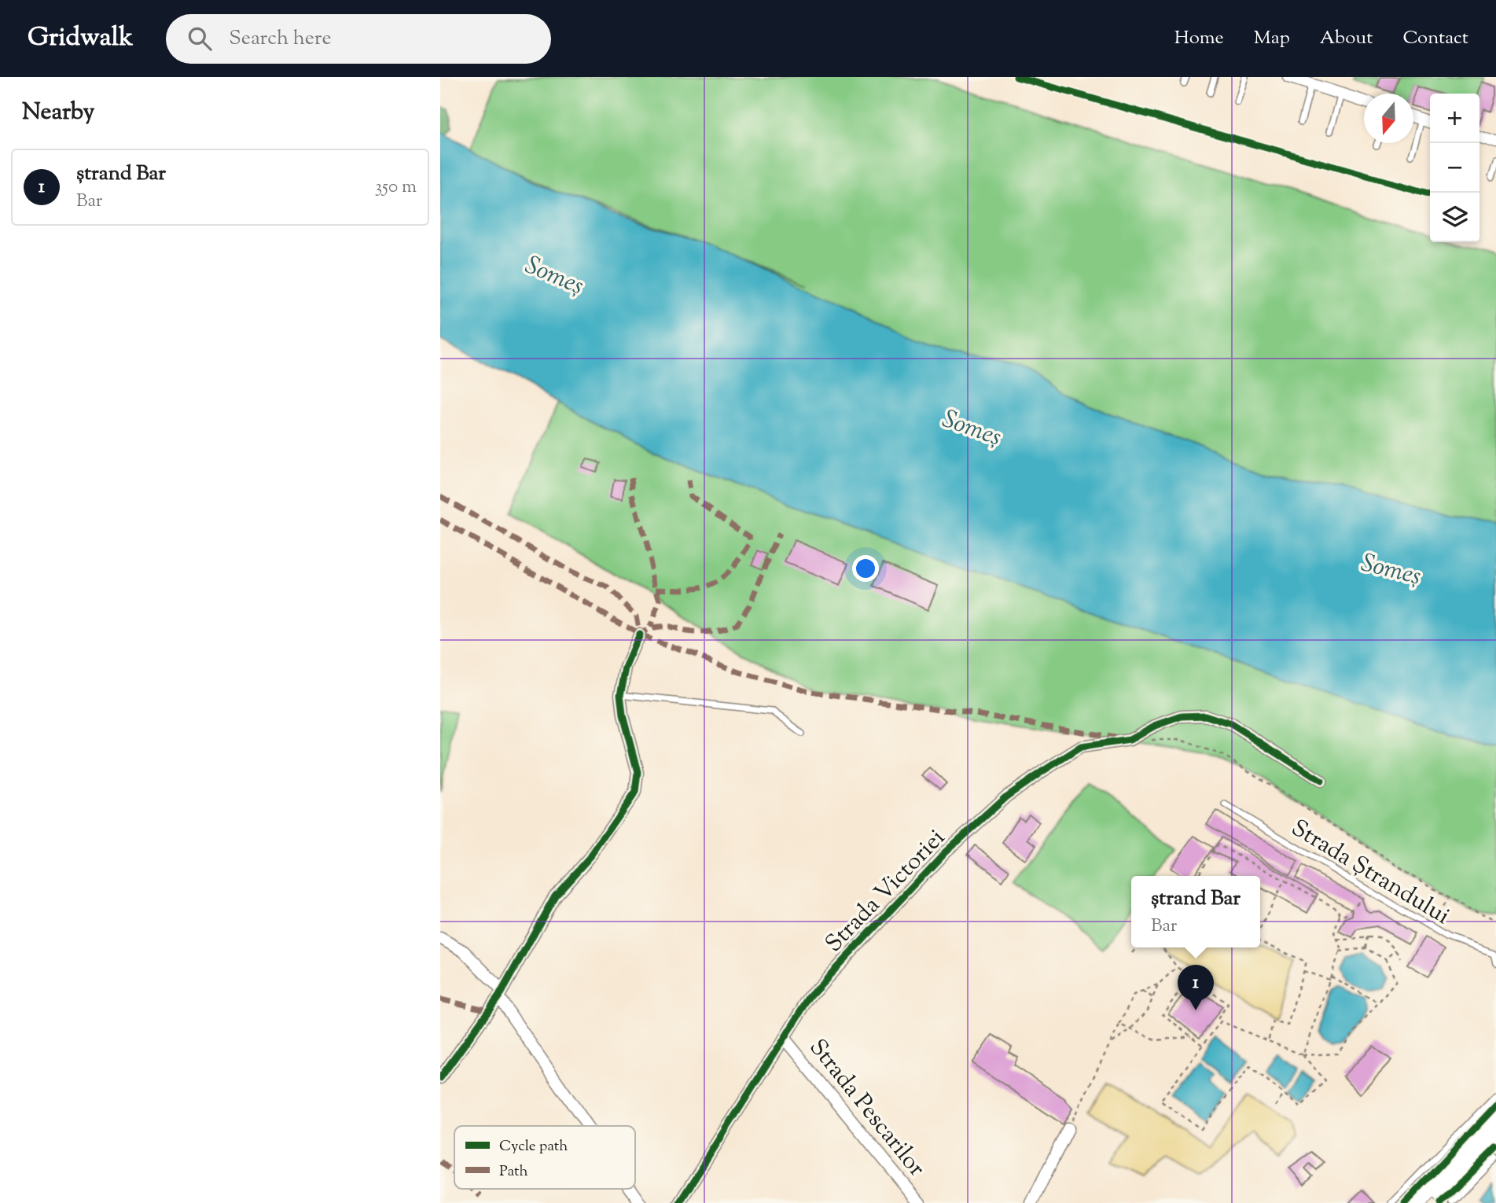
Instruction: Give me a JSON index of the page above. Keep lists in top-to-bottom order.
{
  "streets": {
    "street": ["Strada Victoriei", "Strada Pescarilor"],
    "lane": ["Strada Ștrandului"]
  },
  "crossings": [
    ["Strada Victoriei", "Strada Pescarilor"]
  ],
  "water": ["Someș"],
  "legend": ["Cycle path", "Path"],
  "north": "bottom",
  "page": {
    "header": "Gridwalk",
    "search": "Search here",
    "nav": [
      "Home",
      "Map",
      "About",
      "Contact"
    ],
    "heading": "Nearby",
    "map_buttons": ["+", "−"],
    "list": [
      {
        "mark": "1",
        "name": "ștrand Bar",
        "note": "Bar",
        "value": "350 m"
      }
    ],
    "popup": ["ștrand Bar", "Bar"],
    "pins": "1"
  }
}
